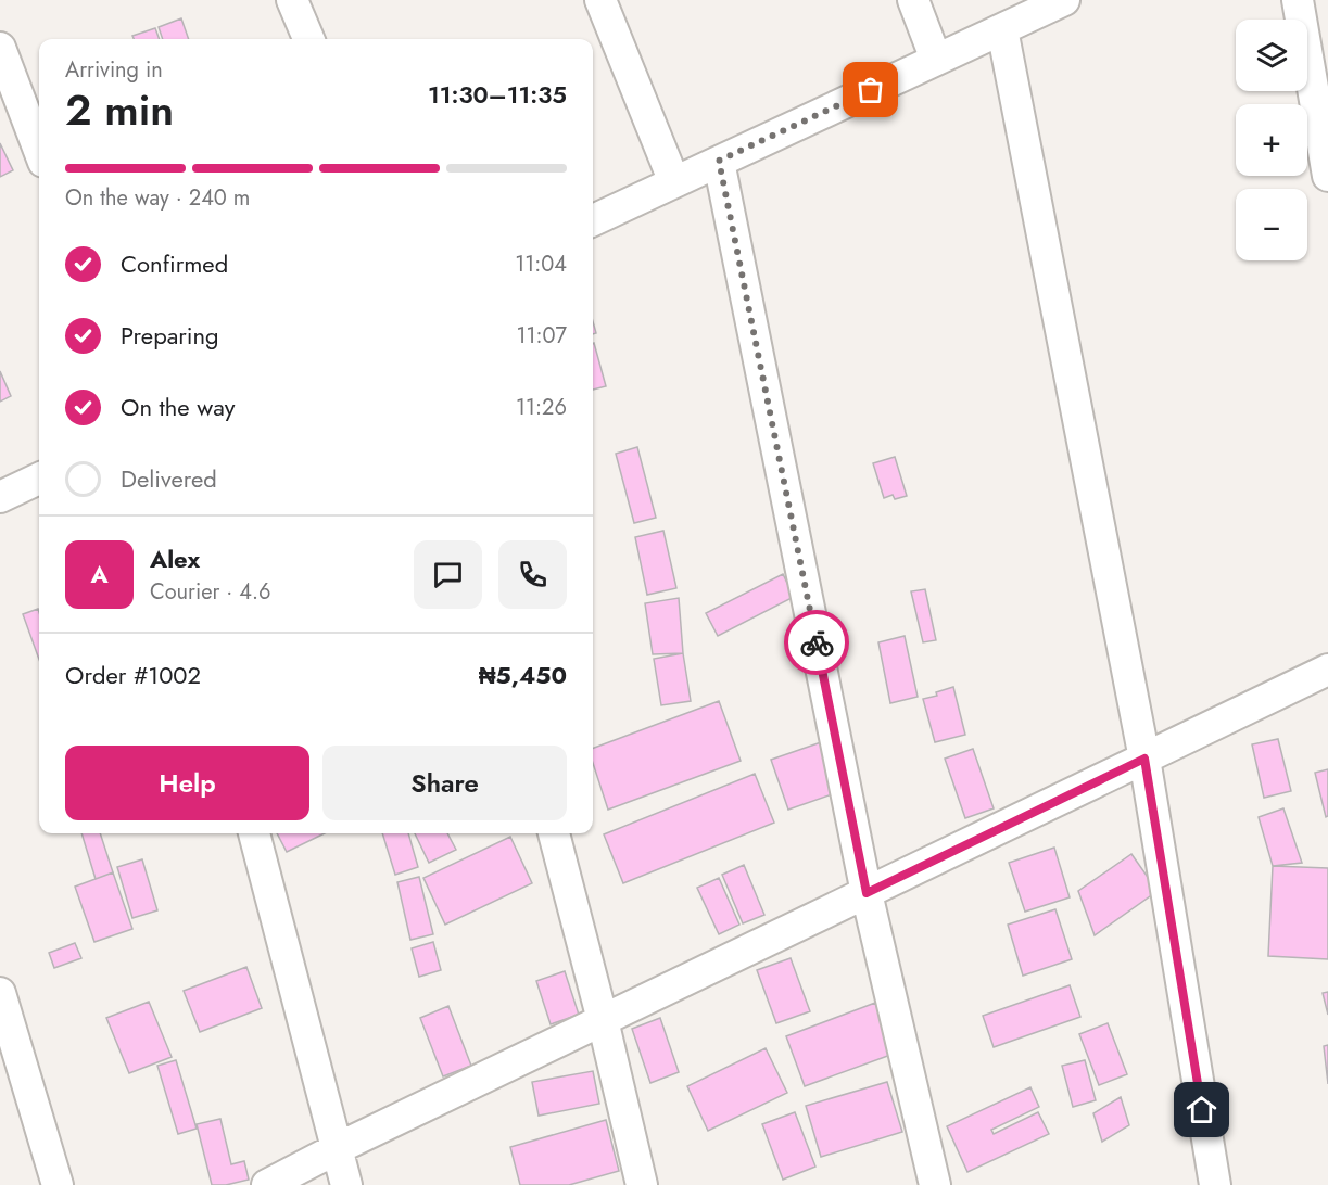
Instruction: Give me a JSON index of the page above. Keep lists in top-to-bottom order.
{
  "page": {
    "map_buttons": ["+", "−"],
    "heading": ["2 min", "Arriving in", "11:30–11:35"],
    "panel": [
      "Alex",
      "Courier · 4.6",
      "Order #1002",
      "₦5,450"
    ],
    "bar": "On the way · 240 m",
    "list": [
      ["Confirmed", "11:04"],
      ["Preparing", "11:07"],
      ["On the way", "11:26"],
      "Delivered"
    ],
    "round": "A",
    "buttons": ["Help", "Share"]
  }
}
